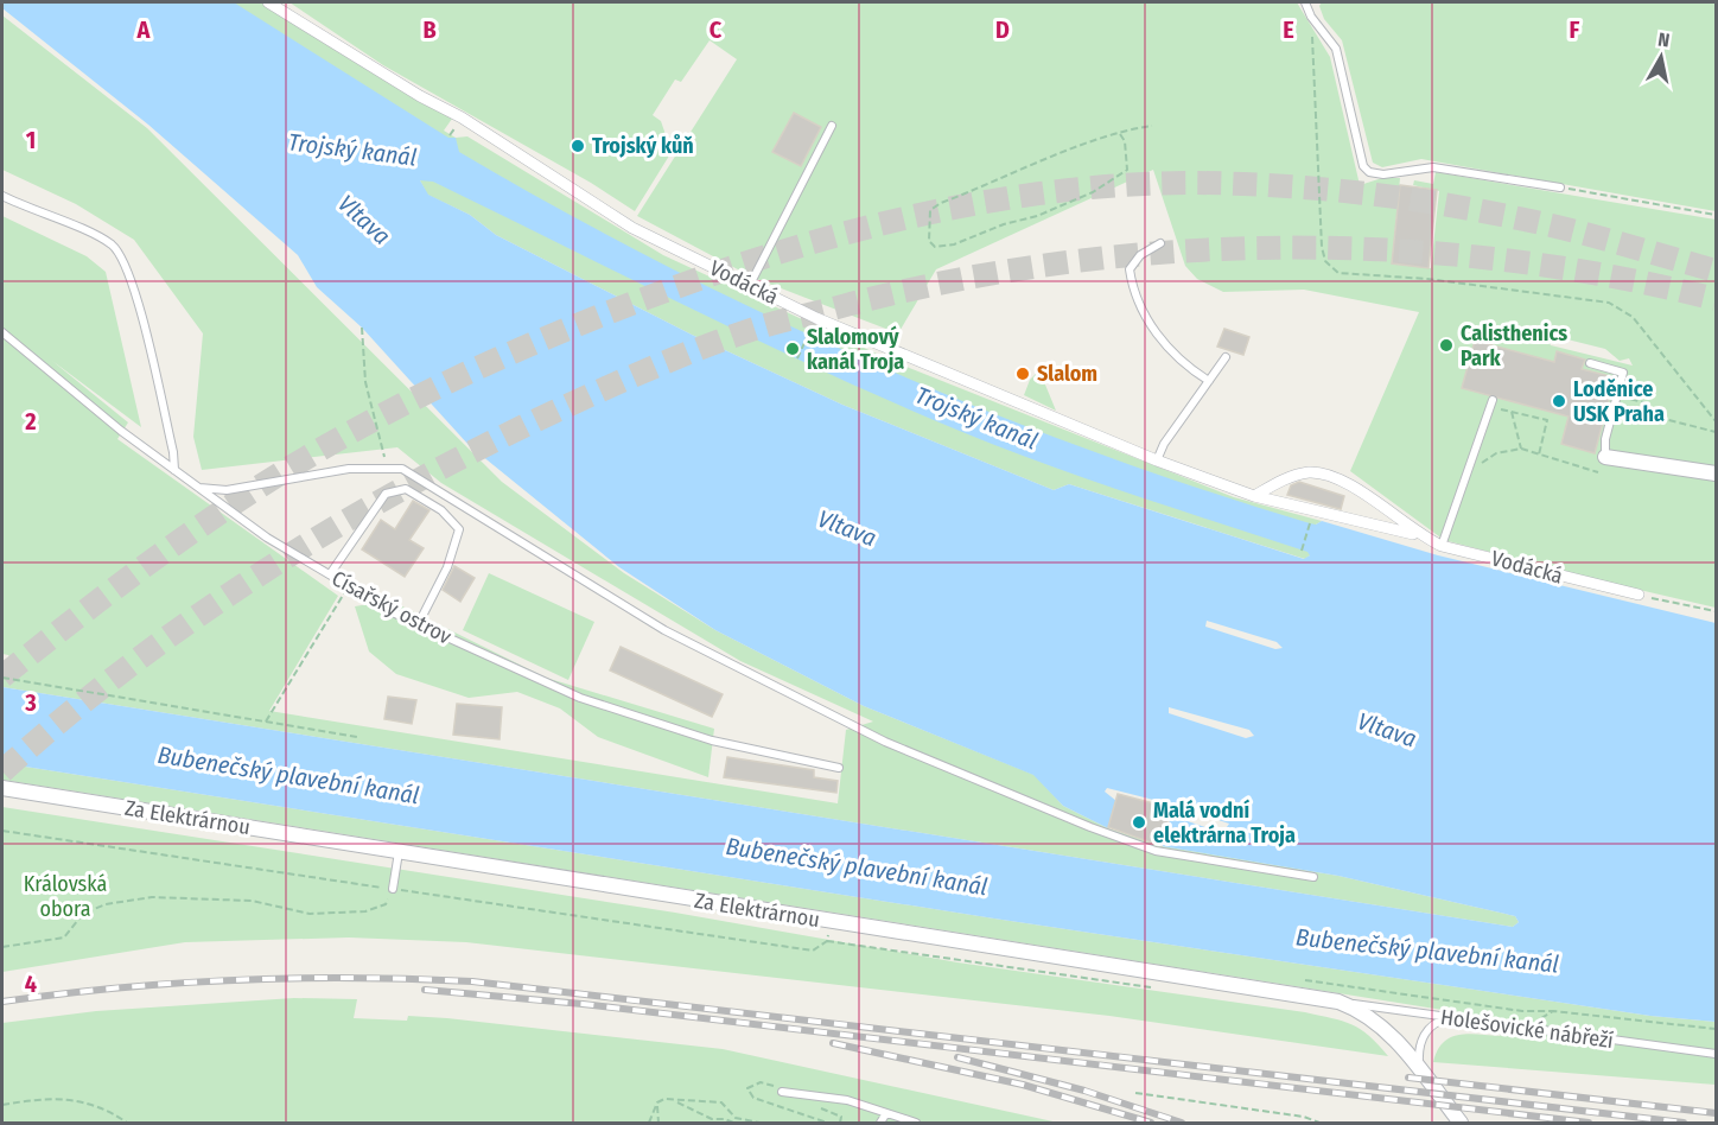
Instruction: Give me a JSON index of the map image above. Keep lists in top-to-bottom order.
{
  "streets": {
    "street": ["Vodácká", "Za Elektrárnou"],
    "lane": ["Císařský ostrov", "Holešovické nábřeží"]
  },
  "crossings": [
    ["Za Elektrárnou", "Holešovické nábřeží"]
  ],
  "water": ["Trojský kanál", "Vltava", "Bubenečský plavební kanál"],
  "parks": ["Královská obora"],
  "places": [
    "Trojský kůň",
    "Calisthenics Park",
    "Slalomový kanál Troja",
    "Slalom",
    "Loděnice USK Praha",
    "Malá vodní elektrárna Troja"
  ],
  "north": "top",
  "grid": {
    "columns": [
      "A",
      "B",
      "C",
      "D",
      "E",
      "F"
    ],
    "rows": [
      "1",
      "2",
      "3",
      "4"
    ]
  }
}
